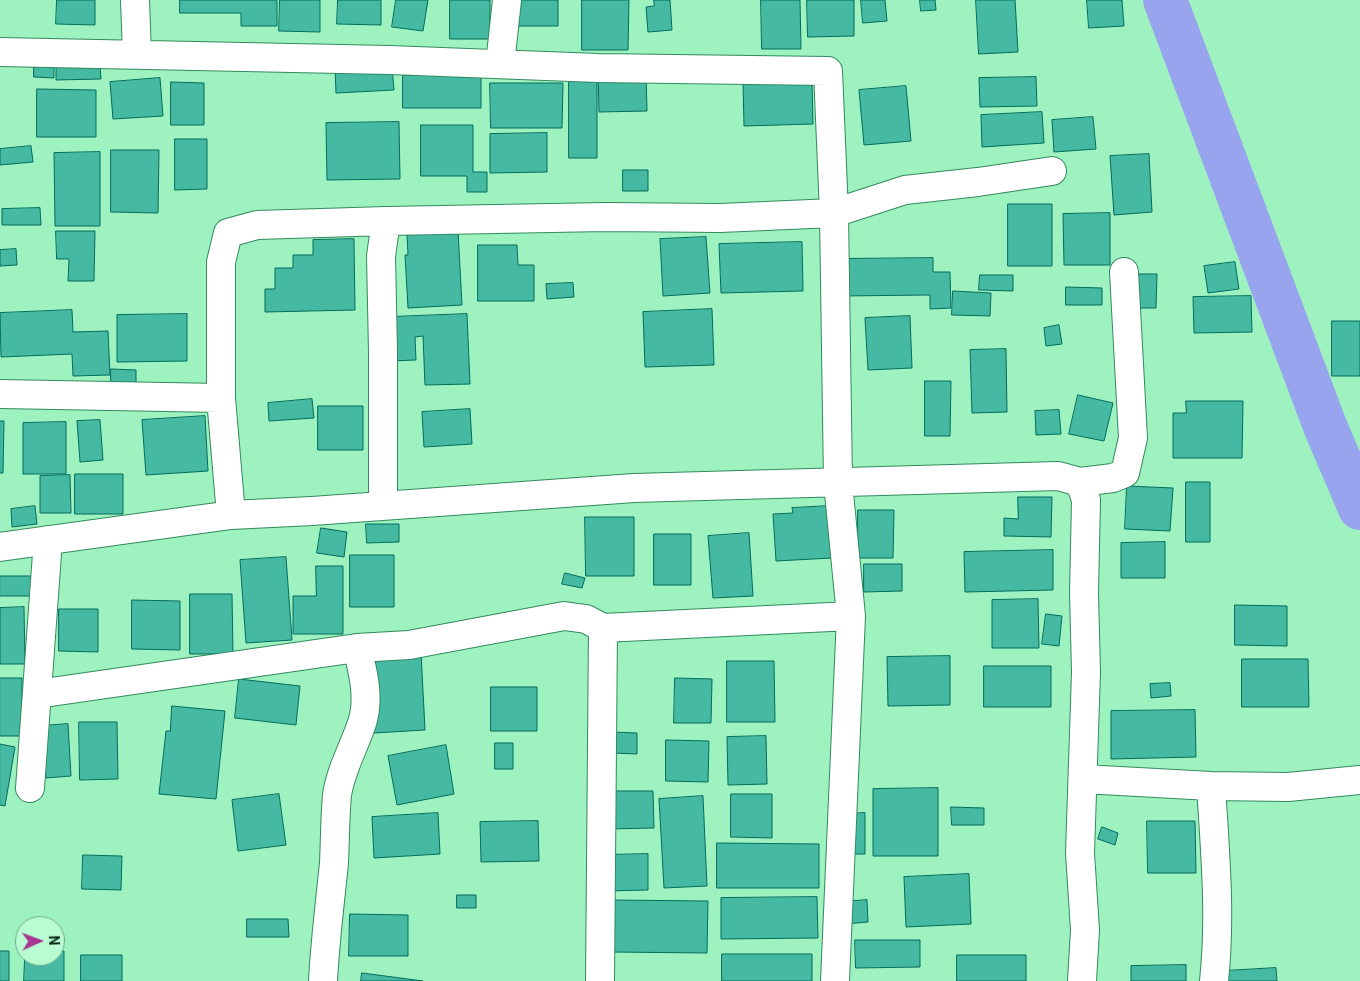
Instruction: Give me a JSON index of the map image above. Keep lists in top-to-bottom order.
{
  "north": "right"
}
